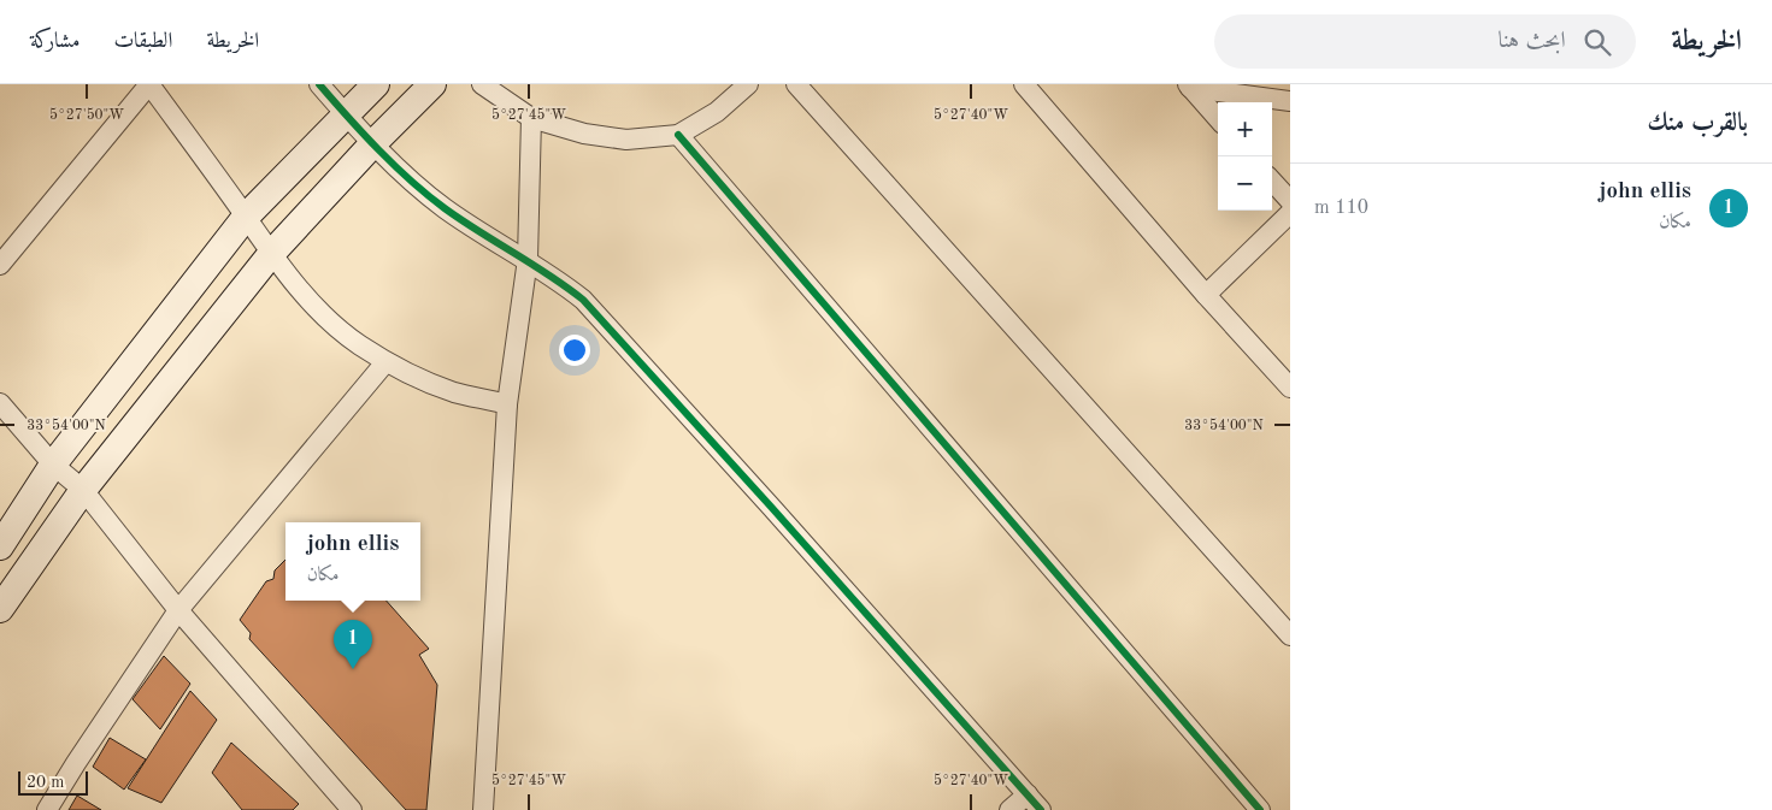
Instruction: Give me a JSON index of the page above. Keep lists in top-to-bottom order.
{
  "scale_bar": "20 m",
  "page": {
    "header": "الخريطة",
    "search": "ابحث هنا",
    "nav": ["الخريطة", "الطبقات", "مشاركة"],
    "heading": "بالقرب منك",
    "map_buttons": ["+", "−"],
    "list": [
      {
        "mark": "1",
        "name": "john ellis",
        "note": "مكان",
        "value": "110 m"
      }
    ],
    "popup": ["john ellis", "مكان"],
    "pins": "1",
    "scale": "20 m"
  },
  "coordinates": [
    "5°27'50\"W",
    "5°27'45\"W",
    "5°27'40\"W",
    "33°54'00\"N"
  ]
}
